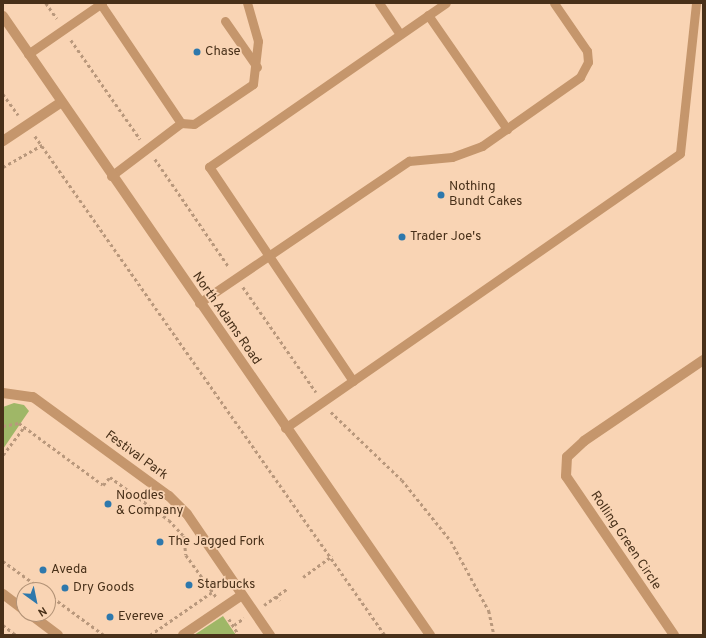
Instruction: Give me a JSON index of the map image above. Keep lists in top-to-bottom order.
{
  "streets": {
    "street": ["North Adams Road", "Festival Park", "Rolling Green Circle"]
  },
  "places": [
    "Chase",
    "Nothing Bundt Cakes",
    "Trader Joe's",
    "Noodles & Company",
    "The Jagged Fork",
    "Aveda",
    "Starbucks",
    "Dry Goods",
    "Evereve"
  ],
  "north": "bottom right"
}
